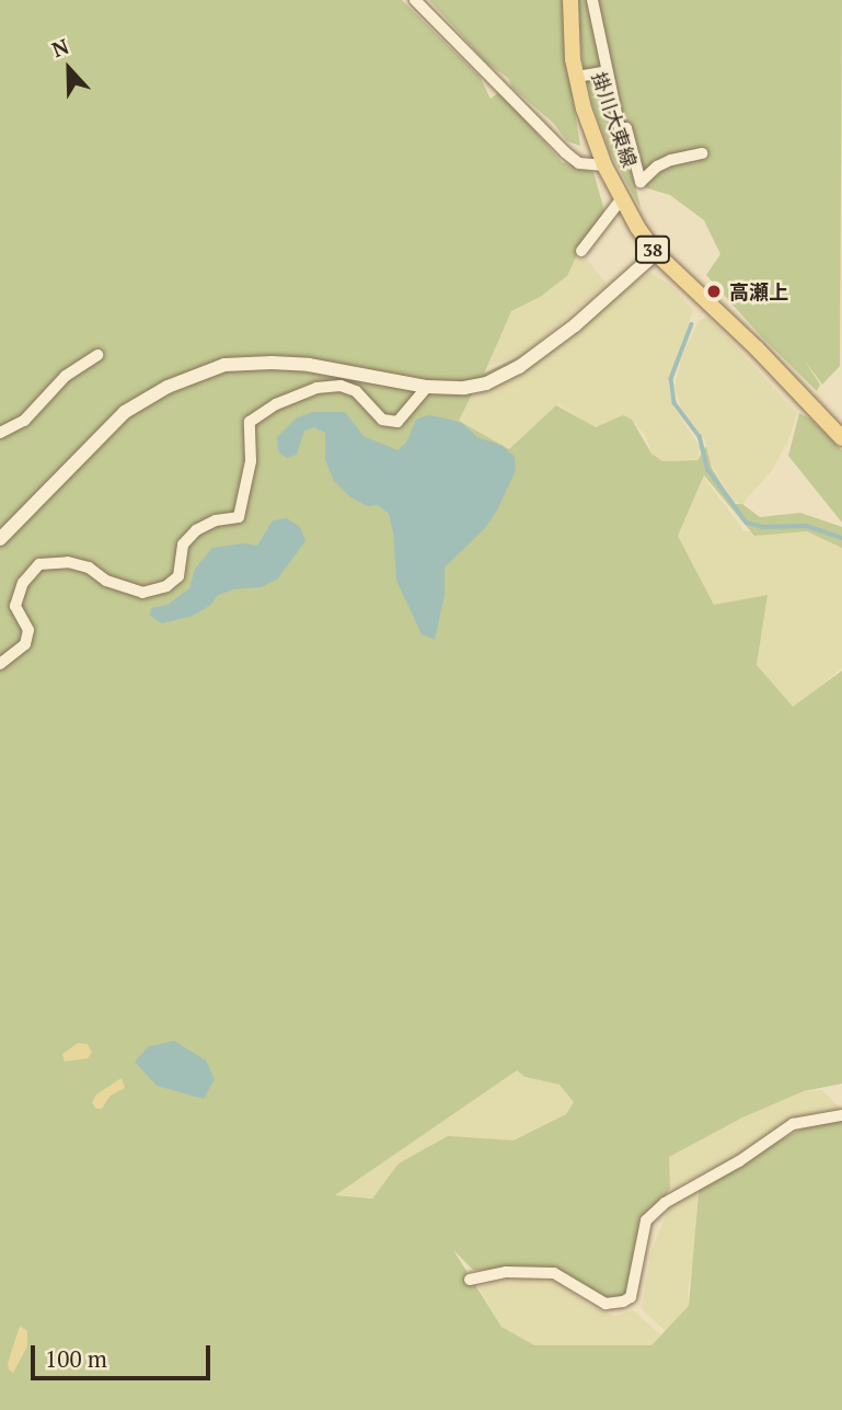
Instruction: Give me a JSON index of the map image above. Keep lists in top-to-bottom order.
{
  "streets": {
    "main road": ["掛川大東線", "38"]
  },
  "places": ["高瀬上"],
  "scale_bar": "100 m",
  "north": "top"
}
